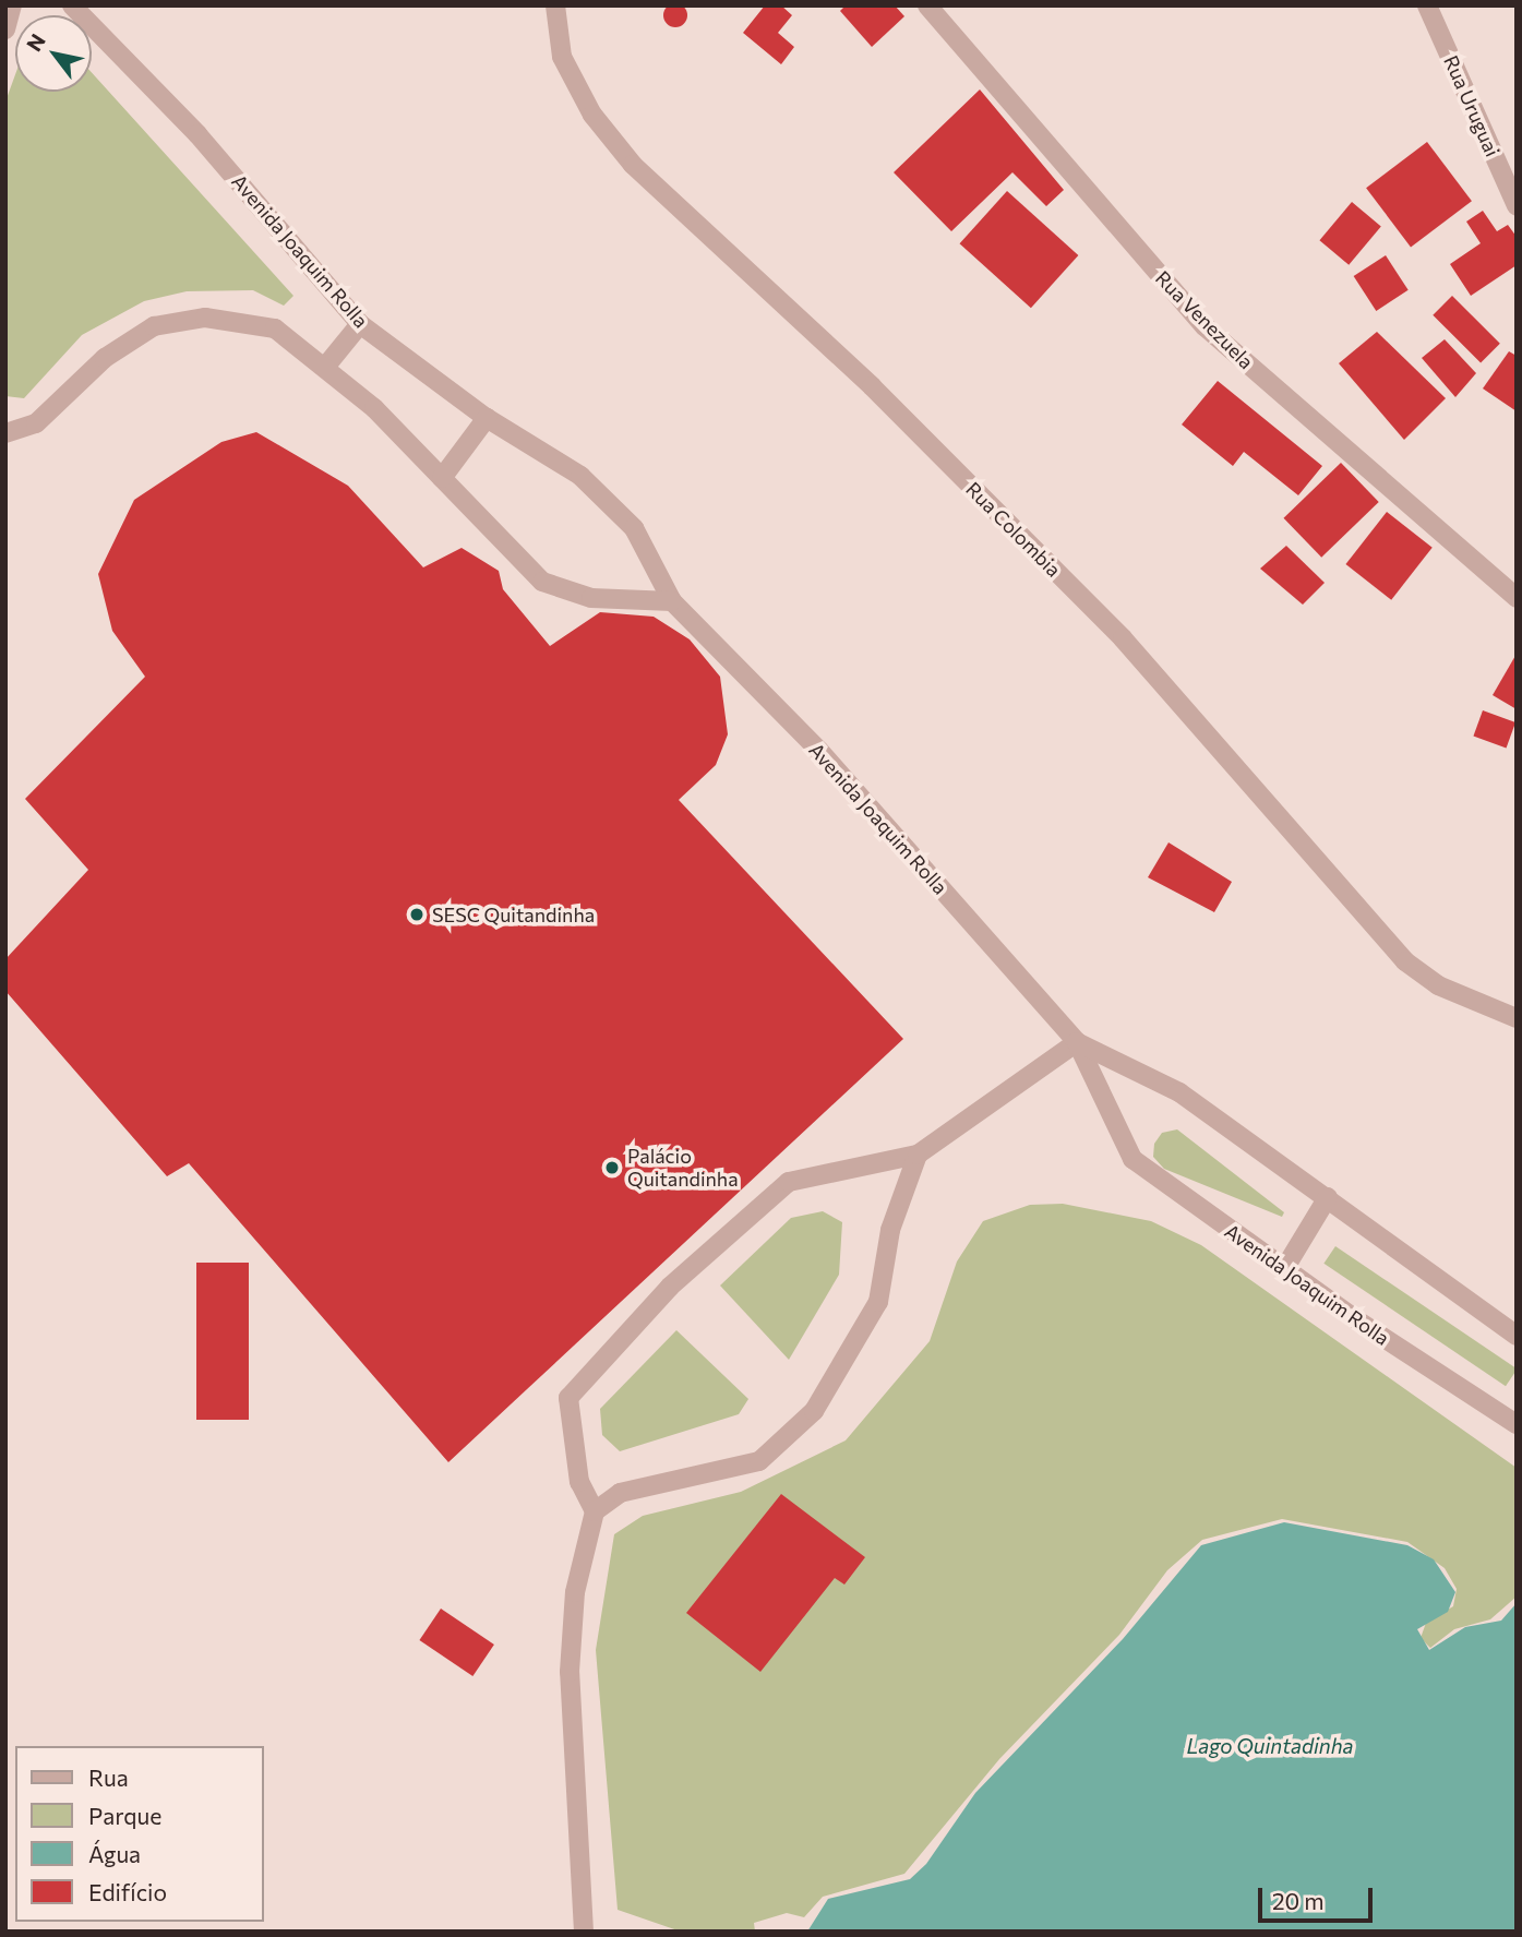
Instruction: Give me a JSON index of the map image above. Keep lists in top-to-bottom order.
{
  "streets": {
    "street": [
      "Rua Uruguai",
      "Avenida Joaquim Rolla",
      "Rua Venezuela",
      "Rua Colombia"
    ]
  },
  "water": ["Lago Quintadinha"],
  "places": ["SESC Quitandinha", "Palácio Quitandinha"],
  "legend": [
    "Rua",
    "Parque",
    "Água",
    "Edifício"
  ],
  "scale_bar": "20 m",
  "north": "top left"
}
